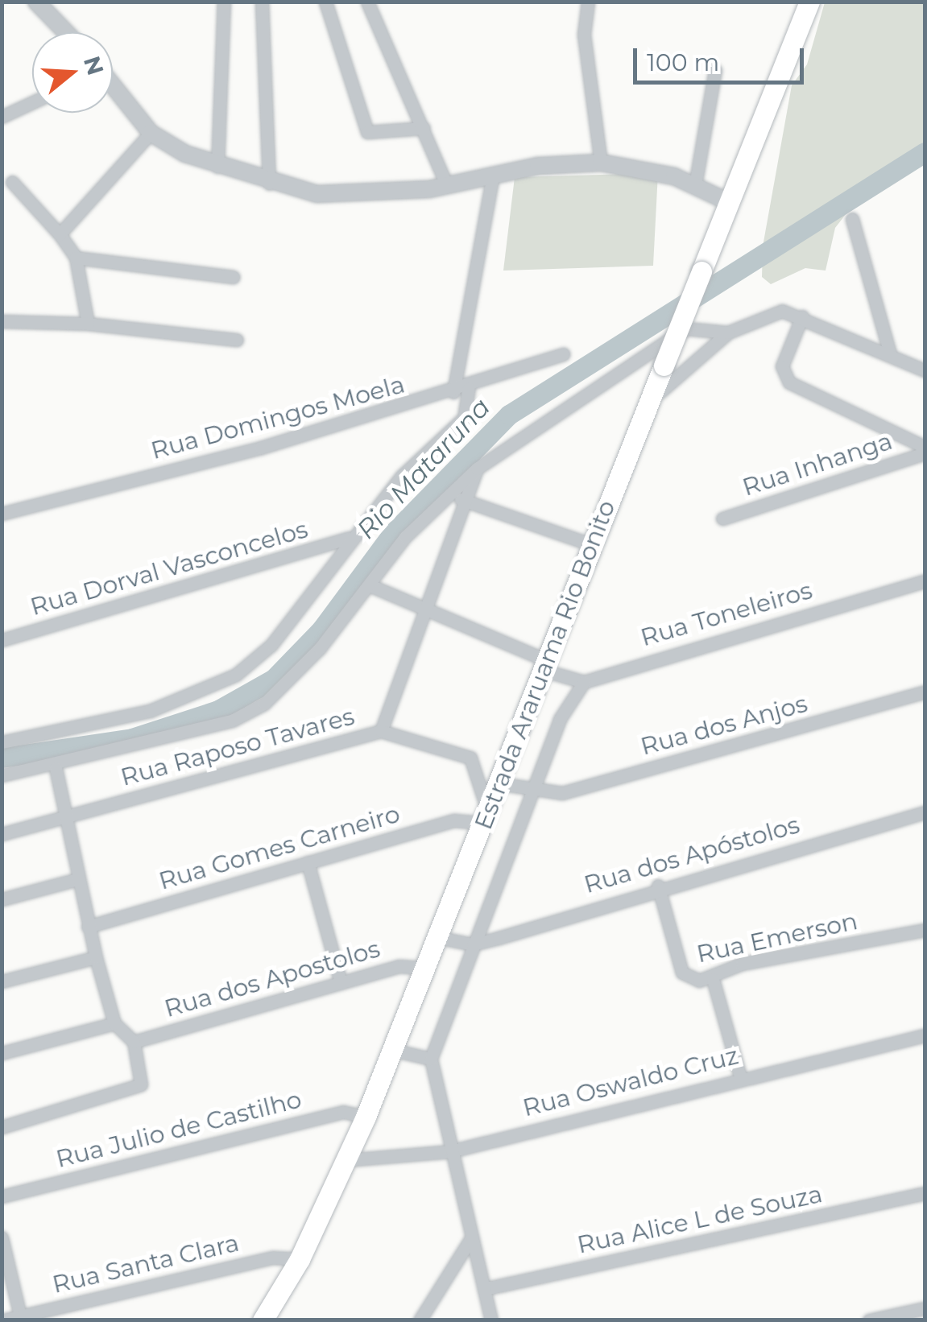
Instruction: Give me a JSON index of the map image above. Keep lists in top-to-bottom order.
{
  "streets": {
    "main road": ["Estrada Araruama Rio Bonito"],
    "street": [
      "Rua Domingos Moela",
      "Rua Inhanga",
      "Rua Dorval Vasconcelos",
      "Rua Toneleiros",
      "Rua dos Anjos",
      "Rua Raposo Tavares",
      "Rua Gomes Carneiro",
      "Rua dos Apóstolos",
      "Rua Emerson",
      "Rua dos Apostolos",
      "Rua Oswaldo Cruz",
      "Rua Julio de Castilho",
      "Rua Alice L de Souza",
      "Rua Santa Clara"
    ]
  },
  "crossings": [
    ["Estrada Araruama Rio Bonito", "Rua dos Anjos"],
    ["Estrada Araruama Rio Bonito", "Rua Raposo Tavares"],
    ["Estrada Araruama Rio Bonito", "Rua Gomes Carneiro"],
    ["Estrada Araruama Rio Bonito", "Rua dos Apóstolos"],
    ["Estrada Araruama Rio Bonito", "Rua dos Apostolos"],
    ["Estrada Araruama Rio Bonito", "Rua Oswaldo Cruz"],
    ["Estrada Araruama Rio Bonito", "Rua Julio de Castilho"],
    ["Estrada Araruama Rio Bonito", "Rua Santa Clara"],
    ["Rua Raposo Tavares", "Rua Gomes Carneiro"],
    ["Rua dos Apóstolos", "Rua Emerson"]
  ],
  "water": ["Rio Mataruna"],
  "scale_bar": "100 m",
  "north": "right"
}
